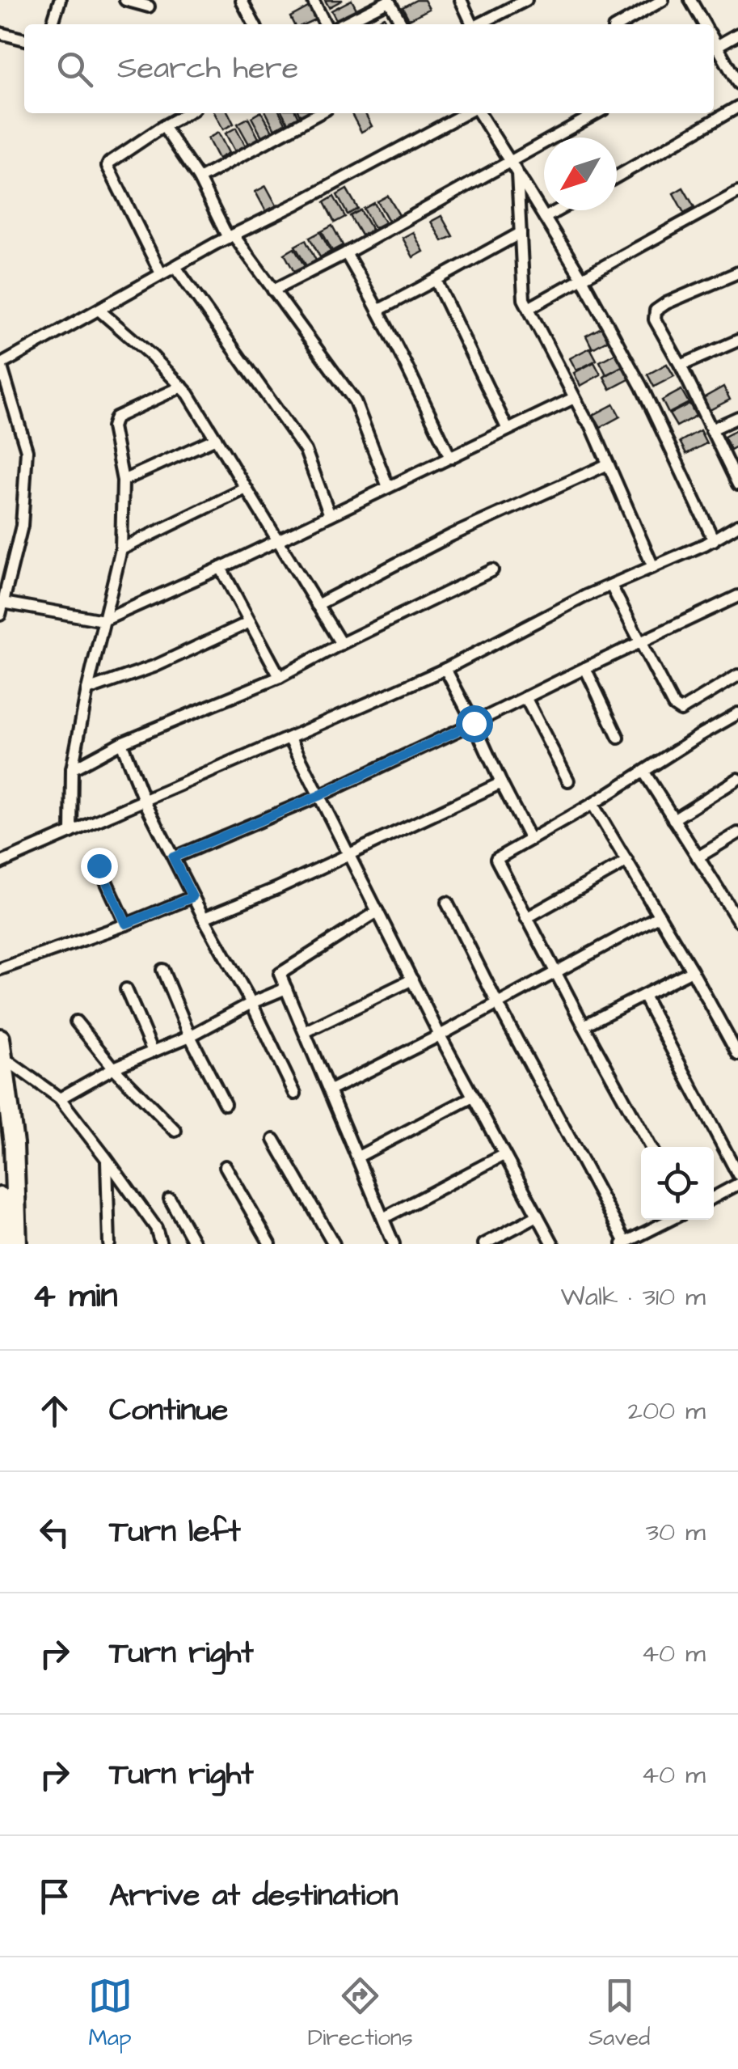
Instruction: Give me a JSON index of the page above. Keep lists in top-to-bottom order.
{
  "north": "bottom left",
  "page": {
    "search": "Search here",
    "heading": ["4 min", "Walk · 310 m"],
    "list": [
      ["Continue", "200 m"],
      ["Turn left", "30 m"],
      ["Turn right", "40 m"],
      ["Turn right", "40 m"],
      "Arrive at destination"
    ],
    "nav": ["Map", "Directions", "Saved"]
  }
}
